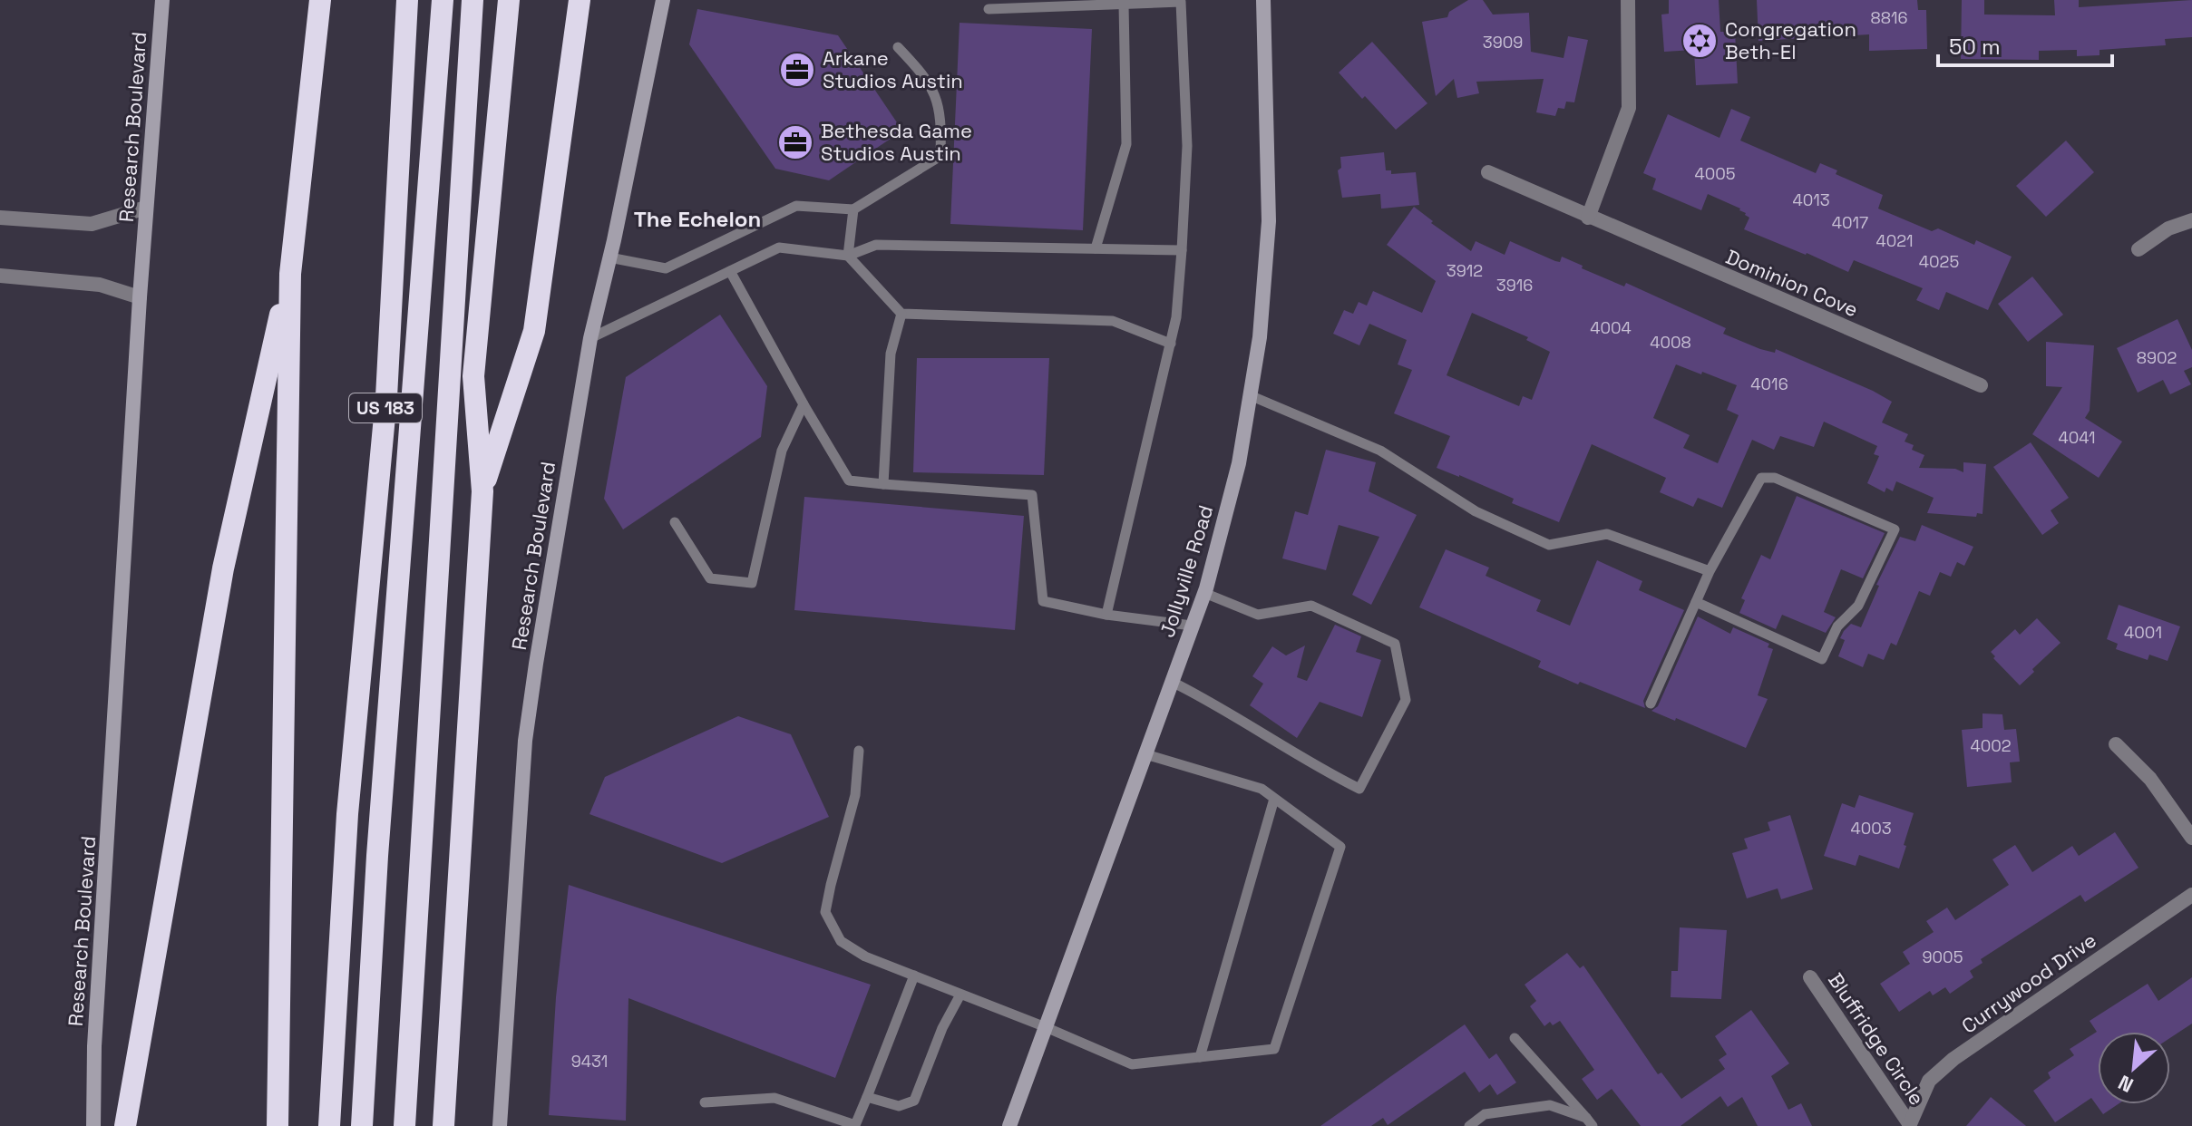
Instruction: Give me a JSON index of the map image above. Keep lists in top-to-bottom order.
{
  "streets": {
    "highway": ["US 183"],
    "main road": ["Research Boulevard", "Jollyville Road"],
    "street": ["Dominion Cove", "Currywood Drive", "Bluffridge Circle"]
  },
  "crossings": [
    ["Currywood Drive", "Bluffridge Circle"]
  ],
  "districts": ["The Echelon"],
  "places": {
    "synagogue": ["Congregation Beth-El"],
    "office": ["Arkane Studios Austin", "Bethesda Game Studios Austin"]
  },
  "house_numbers": [
    "8816",
    "3909",
    "4005",
    "4013",
    "4017",
    "4021",
    "4025",
    "3912",
    "3916",
    "4004",
    "4008",
    "8902",
    "4016",
    "4041",
    "4001",
    "4002",
    "4003",
    "9005",
    "9431"
  ],
  "scale_bar": "50 m",
  "north": "bottom left"
}
